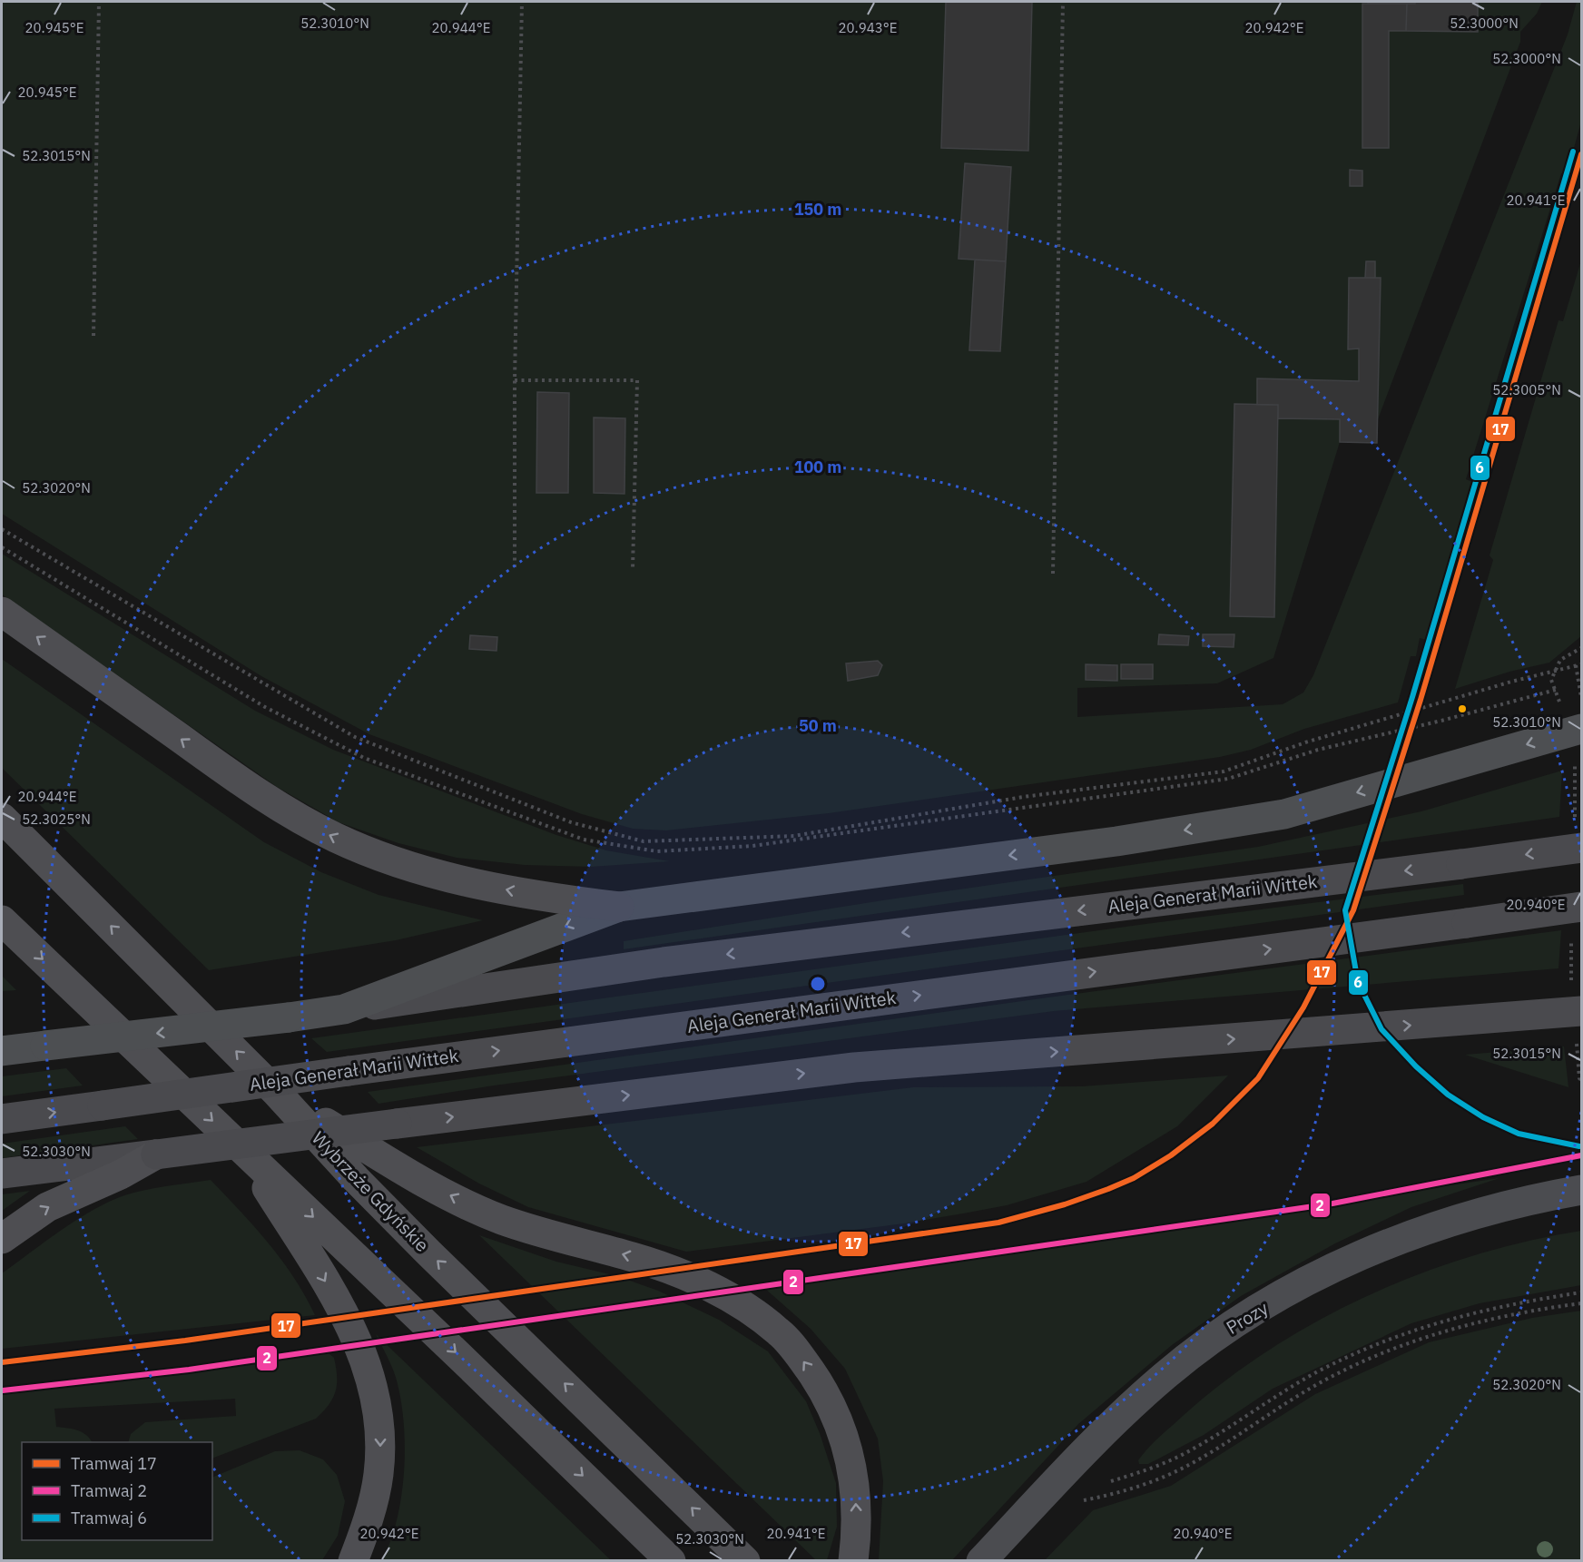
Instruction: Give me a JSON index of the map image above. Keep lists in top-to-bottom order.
{
  "streets": {
    "highway": ["Wybrzeże Gdyńskie"],
    "main road": ["Aleja Generał Marii Wittek"],
    "street": ["Prozy"]
  },
  "lines": ["tram line 6", "tram line 17", "tram line 2"],
  "legend": ["Tramwaj 17", "Tramwaj 2", "Tramwaj 6"],
  "coordinates": [
    "52.3000°N",
    "52.3010°N",
    "20.945°E",
    "20.944°E",
    "20.942°E",
    "20.943°E",
    "52.3015°N",
    "20.941°E",
    "52.3005°N",
    "52.3020°N",
    "52.3025°N",
    "20.940°E",
    "52.3030°N"
  ],
  "rings": ["150 m", "100 m", "50 m"]
}
